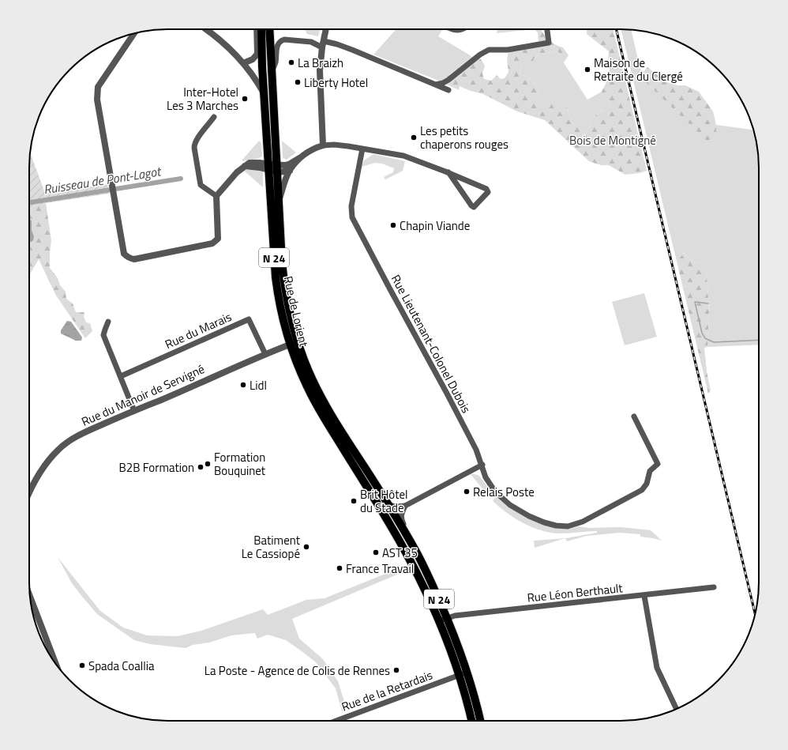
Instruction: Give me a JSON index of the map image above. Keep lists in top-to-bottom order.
{
  "streets": {
    "main road": ["N 24", "Rue de Lorient"],
    "street": [
      "Rue du Marais",
      "Rue Lieutenant-Colonel Dubois",
      "Rue du Manoir de Servigné",
      "Rue Léon Berthault",
      "Rue de la Retardais"
    ]
  },
  "crossings": [
    ["Rue de Lorient", "Rue du Manoir de Servigné"],
    ["Rue de Lorient", "Rue Léon Berthault"],
    ["Rue de Lorient", "Rue de la Retardais"],
    ["Rue du Marais", "Rue du Manoir de Servigné"]
  ],
  "water": ["Ruisseau de Pont-Lagot"],
  "parks": ["Bois de Montigné"],
  "places": [
    "La Braizh",
    "Maison de Retraite du Clergé",
    "Liberty Hotel",
    "Inter-Hotel Les 3 Marches",
    "Les petits chaperons rouges",
    "Chapin Viande",
    "Lidl",
    "Formation Bouquinet",
    "B2B Formation",
    "Relais Poste",
    "Brit Hôtel du Stade",
    "Batiment Le Cassiopé",
    "AST 35",
    "France Travail",
    "Spada Coallia",
    "La Poste - Agence de Colis de Rennes"
  ]
}
